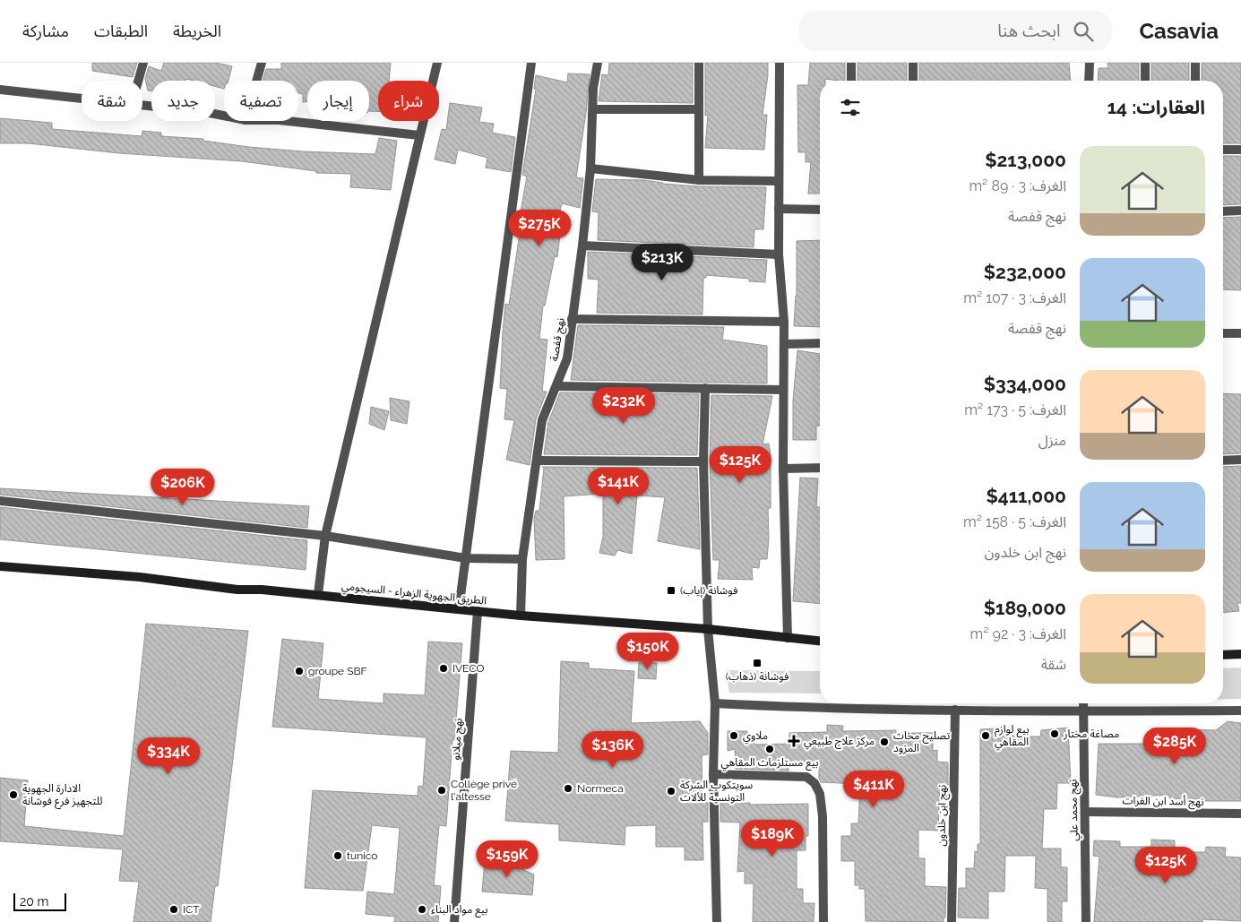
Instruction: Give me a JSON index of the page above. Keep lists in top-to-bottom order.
{
  "streets": {
    "main road": ["الطريق الجهوية الزهراء - السيجومي"],
    "street": [
      "نهج قفصة",
      "نهج ميلانو",
      "نهج أسد ابن الفرات",
      "نهج محمد علي",
      "نهج ابن خلدون"
    ]
  },
  "crossings": [
    ["نهج قفصة", "الطريق الجهوية الزهراء - السيجومي"],
    ["الطريق الجهوية الزهراء - السيجومي", "نهج ميلانو"],
    ["نهج أسد ابن الفرات", "نهج محمد علي"]
  ],
  "places": {
    "transit": ["فوشانة (إياب)", "فوشانة (ذهاب)"],
    "other": [
      "IVECO",
      "groupe SBF",
      "مصاغة مختار",
      "ملاوي",
      "بيع لوازم المقاهي",
      "تصليح مخات المزود",
      "بيع مستلزمات المقاهي",
      "Normeca",
      "Collège privé l'altesse",
      "سويتكوب الشركة التونسية للألات",
      "الادارة الجهوية للتجهيز فرع فوشانة",
      "tunico",
      "ICT",
      "بيع مواد البناء"
    ],
    "health": ["مركز علاج طبيعي"]
  },
  "scale_bar": "20 m",
  "page": {
    "header": "Casavia",
    "search": "ابحث هنا",
    "nav": ["الخريطة", "الطبقات", "مشاركة"],
    "chip": [
      "شراء",
      "إيجار",
      "تصفية",
      "جديد",
      "شقة"
    ],
    "heading": "العقارات: 14",
    "list": [
      {
        "name": "$213,000",
        "note": "الغرف: 3 · 89 m² · نهج قفصة"
      },
      {
        "name": "$232,000",
        "note": "الغرف: 3 · 107 m² · نهج قفصة"
      },
      {
        "name": "$334,000",
        "note": "الغرف: 5 · 173 m² · منزل"
      },
      {
        "name": "$411,000",
        "note": "الغرف: 5 · 158 m² · نهج ابن خلدون"
      },
      {
        "name": "$189,000",
        "note": "الغرف: 3 · 92 m² · شقة"
      }
    ],
    "price": [
      "$275K",
      "$213K",
      "$232K",
      "$125K",
      "$141K",
      "$206K",
      "$150K",
      "$285K",
      "$136K",
      "$334K",
      "$411K",
      "$189K",
      "$159K",
      "$125K"
    ],
    "scale": "20 m"
  }
}
